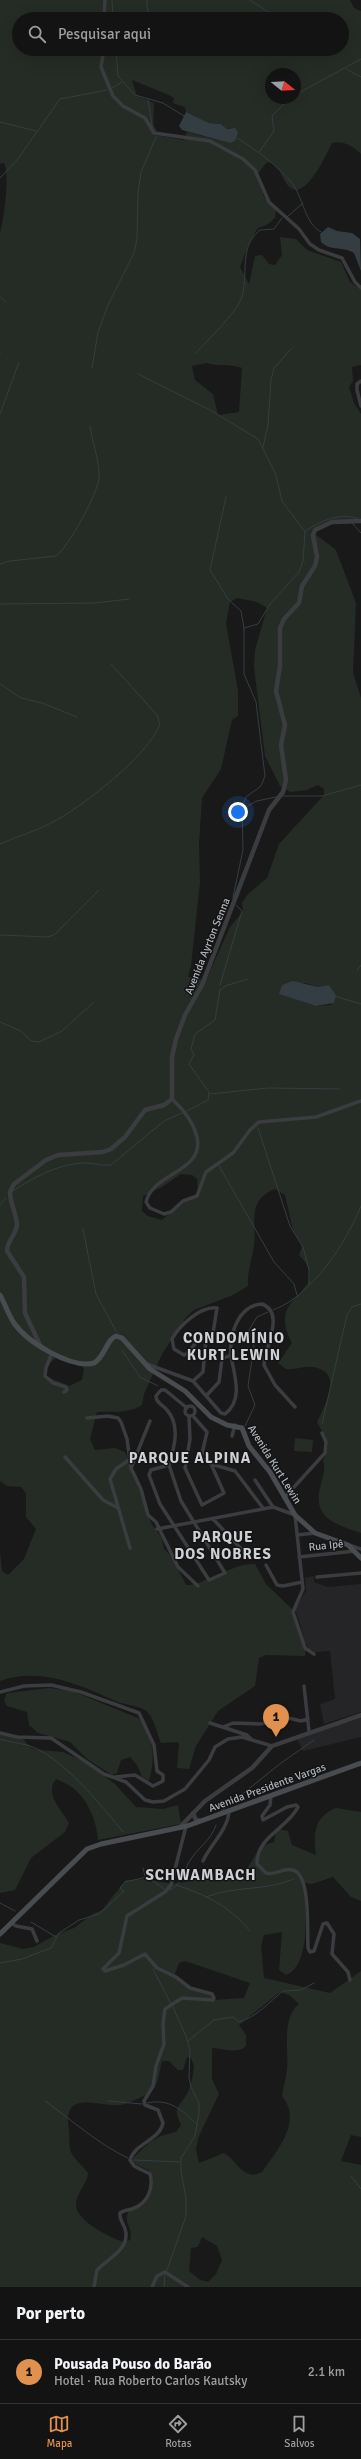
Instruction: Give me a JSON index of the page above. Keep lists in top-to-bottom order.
{
  "streets": {
    "main road": ["Avenida Kurt Lewin", "Avenida Presidente Vargas"],
    "street": ["Avenida Ayrton Senna", "Rua Ipê"]
  },
  "crossings": [
    ["Avenida Kurt Lewin", "Rua Ipê"]
  ],
  "districts": [
    "CONDOMÍNIO KURT LEWIN",
    "PARQUE ALPINA",
    "PARQUE DOS NOBRES",
    "SCHWAMBACH"
  ],
  "north": "right",
  "page": {
    "search": "Pesquisar aqui",
    "pins": "1",
    "heading": "Por perto",
    "list": [
      {
        "mark": "1",
        "name": "Pousada Pouso do Barão",
        "note": "Hotel · Rua Roberto Carlos Kautsky",
        "value": "2.1 km"
      }
    ],
    "nav": ["Mapa", "Rotas", "Salvos"]
  }
}
